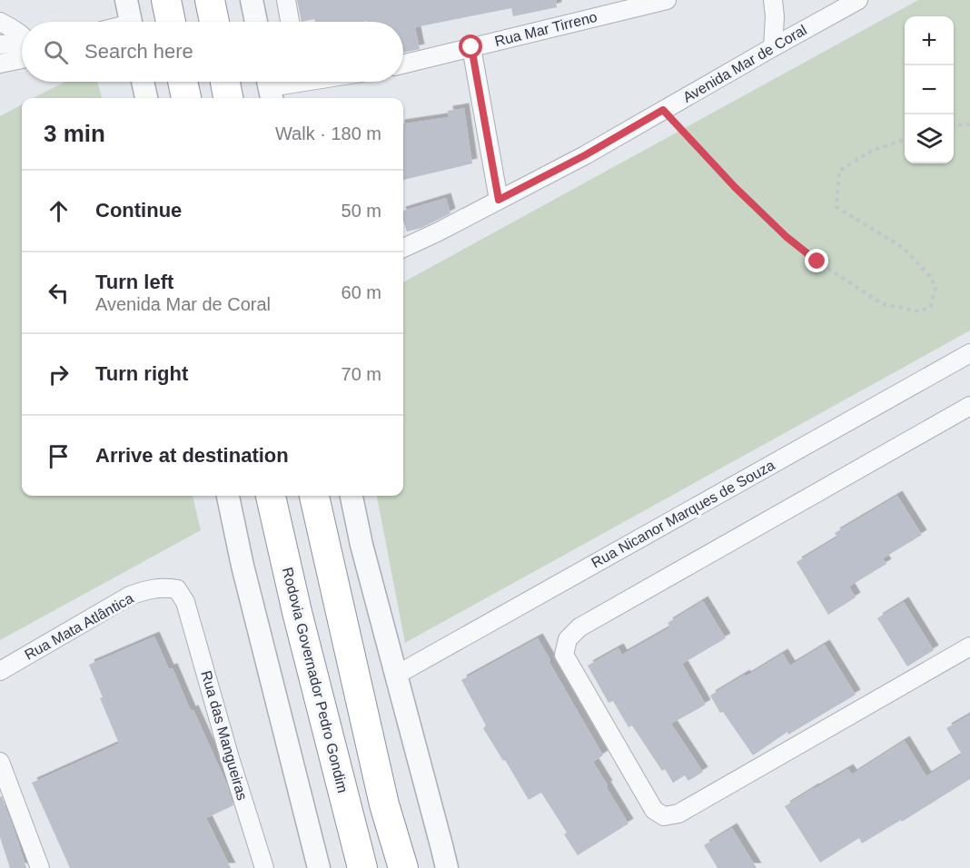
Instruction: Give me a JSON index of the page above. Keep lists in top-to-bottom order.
{
  "streets": {
    "highway": ["Rodovia Governador Pedro Gondim"],
    "street": [
      "Rua Mar Tirreno",
      "Avenida Mar de Coral",
      "Rua Nicanor Marques de Souza",
      "Rua Mata Atlântica",
      "Rua das Mangueiras"
    ]
  },
  "crossings": [
    ["Rua Mata Atlântica", "Rua das Mangueiras"]
  ],
  "page": {
    "map_buttons": ["+", "−"],
    "search": "Search here",
    "heading": ["3 min", "Walk · 180 m"],
    "list": [
      ["Continue", "50 m"],
      ["Turn left", "Avenida Mar de Coral", "60 m"],
      ["Turn right", "70 m"],
      "Arrive at destination"
    ]
  }
}
